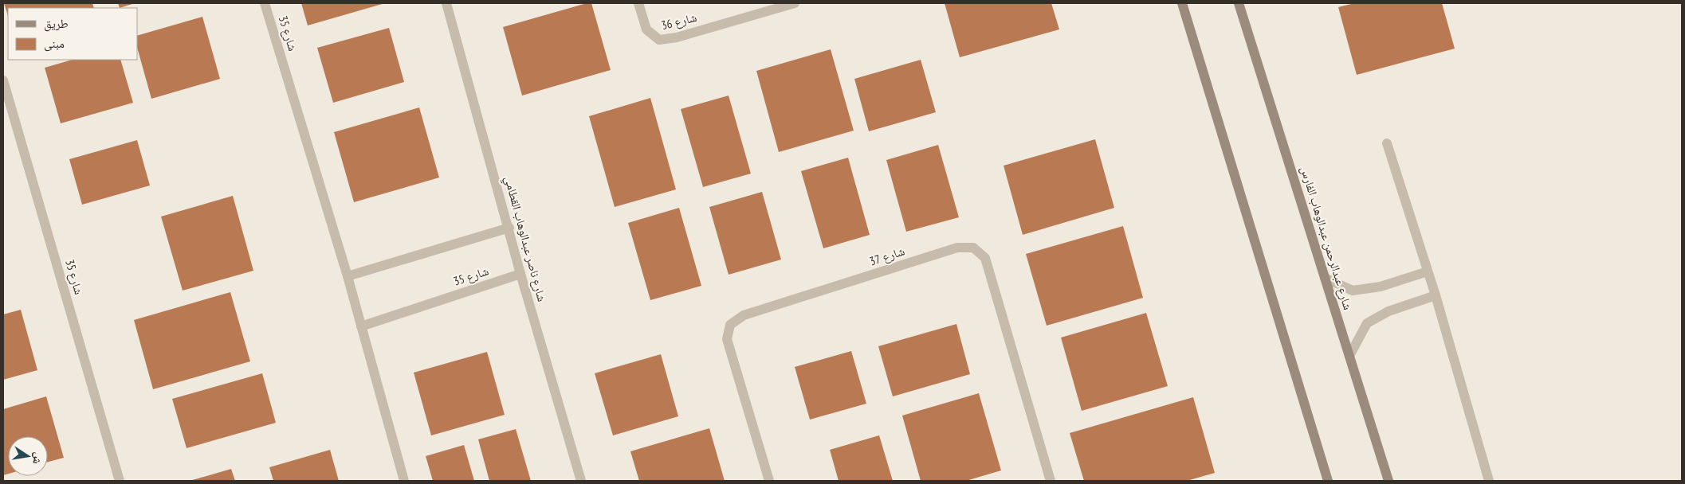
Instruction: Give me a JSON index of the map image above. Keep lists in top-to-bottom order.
{
  "streets": {
    "street": [
      "شارع 36",
      "شارع 35",
      "شارع عبدالرحمن عبدالوهاب الفارس",
      "شارع ناصر عبدالوهاب القطامي",
      "شارع 37"
    ]
  },
  "crossings": [
    ["شارع 35", "شارع ناصر عبدالوهاب القطامي"]
  ],
  "legend": ["طريق", "مبنى"],
  "north": "right"
}
